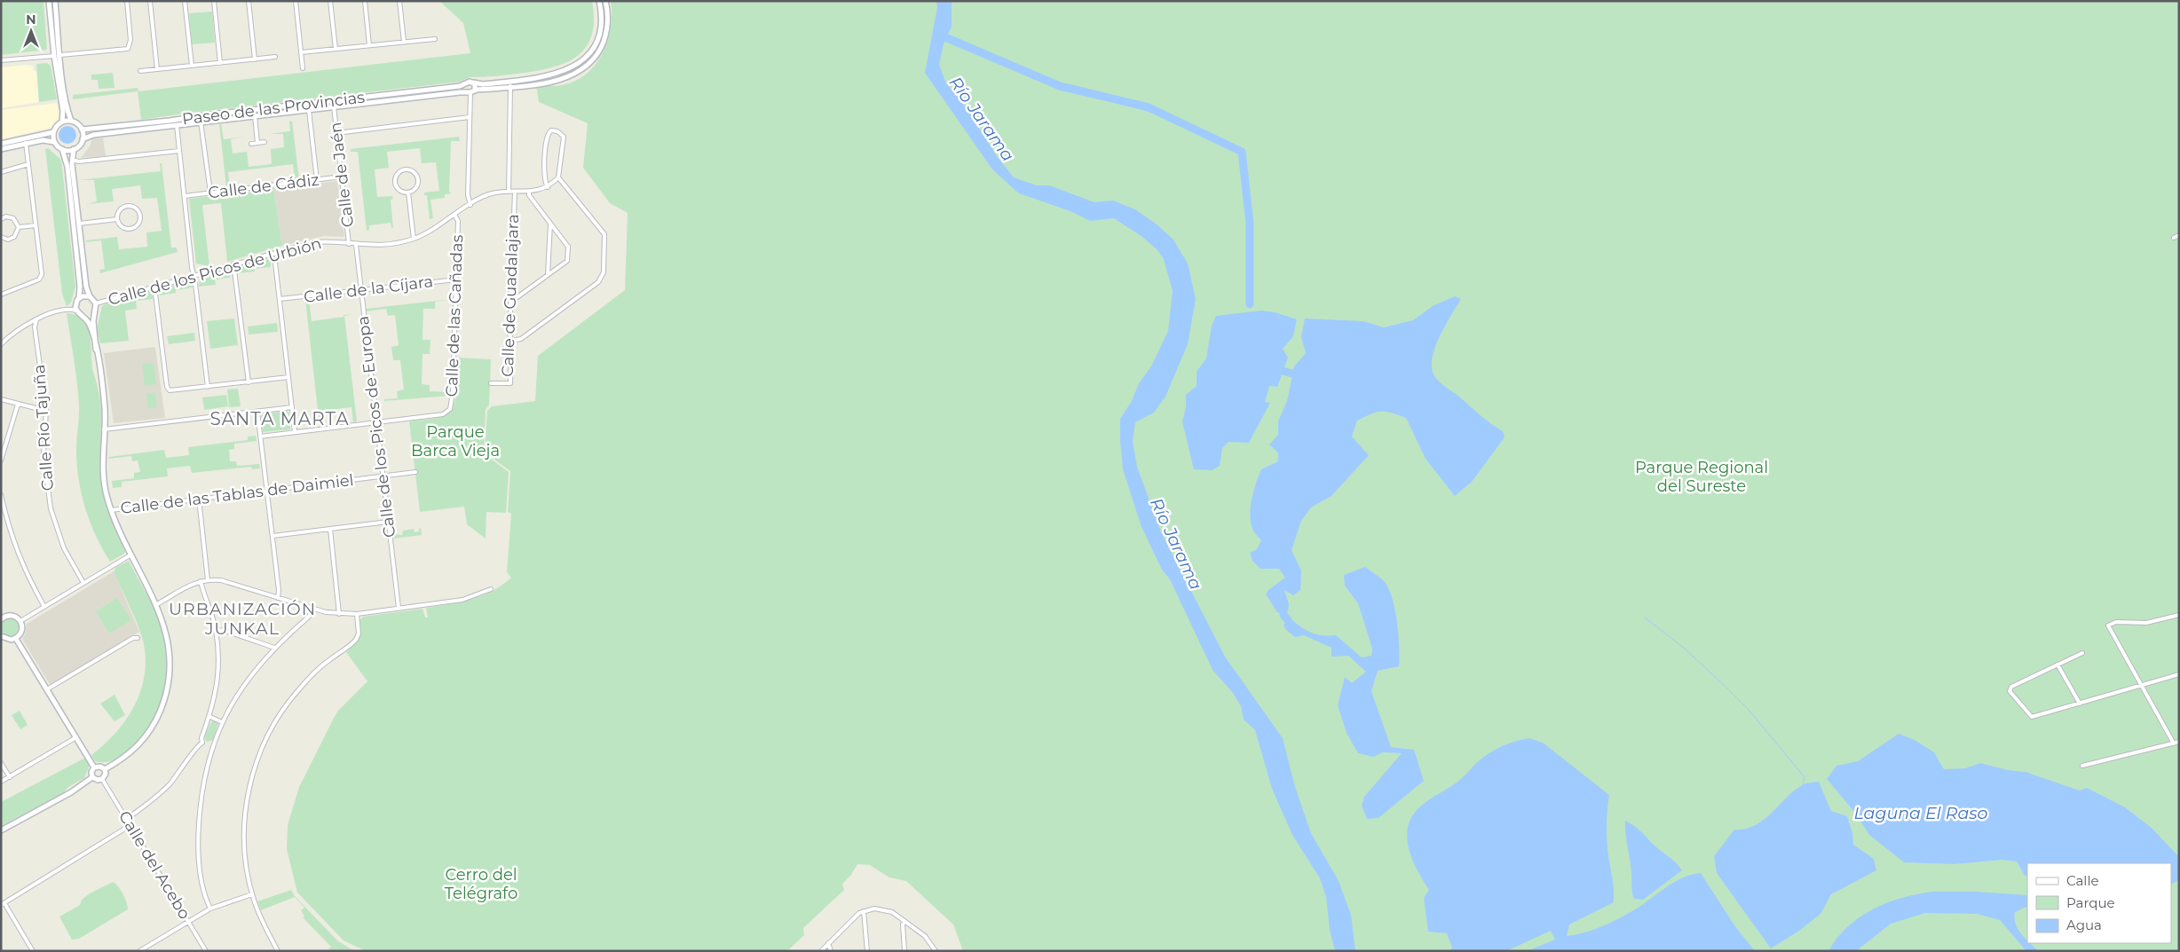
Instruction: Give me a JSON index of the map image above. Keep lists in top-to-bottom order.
{
  "streets": {
    "street": [
      "Paseo de las Provincias",
      "Calle de Jaén",
      "Calle de Cádiz",
      "Calle de los Picos de Urbión",
      "Calle de la Cíjara",
      "Calle de Guadalajara",
      "Calle de las Cañadas",
      "Calle de los Picos de Europa",
      "Calle Río Tajuña",
      "Calle de las Tablas de Daimiel",
      "Calle del Acebo"
    ]
  },
  "crossings": [
    ["Paseo de las Provincias", "Calle de Jaén"],
    ["Calle de Jaén", "Calle de Cádiz"],
    ["Calle de Jaén", "Calle de los Picos de Urbión"],
    ["Calle de los Picos de Urbión", "Calle de Guadalajara"],
    ["Calle de los Picos de Urbión", "Calle de las Cañadas"],
    ["Calle de los Picos de Urbión", "Calle de los Picos de Europa"],
    ["Calle de la Cíjara", "Calle de las Cañadas"],
    ["Calle de la Cíjara", "Calle de los Picos de Europa"],
    ["Calle de las Cañadas", "Calle de los Picos de Europa"],
    ["Calle de los Picos de Europa", "Calle de las Tablas de Daimiel"]
  ],
  "districts": ["SANTA MARTA", "URBANIZACIÓN JUNKAL"],
  "water": ["Río Jarama", "Laguna El Raso"],
  "parks": ["Parque Barca Vieja", "Parque Regional del Sureste", "Cerro del Telégrafo"],
  "legend": ["Calle", "Parque", "Agua"],
  "north": "top"
}
